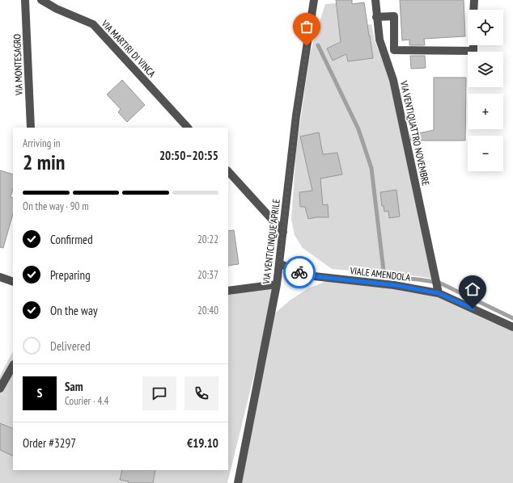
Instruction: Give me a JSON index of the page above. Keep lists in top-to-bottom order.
{
  "streets": {
    "street": [
      "VIA MARTIRI DI VINCA",
      "VIA MONTESAGRO",
      "VIA VENTIQUATTRO NOVEMBRE",
      "VIA VENTICINQUE APRILE",
      "VIALE AMENDOLA"
    ]
  },
  "crossings": [
    ["VIA VENTIQUATTRO NOVEMBRE", "VIALE AMENDOLA"],
    ["VIA VENTICINQUE APRILE", "VIALE AMENDOLA"]
  ],
  "page": {
    "map_buttons": ["+", "−"],
    "heading": ["2 min", "Arriving in", "20:50–20:55"],
    "panel": [
      "Sam",
      "Courier · 4.4",
      "Order #3297",
      "€19.10"
    ],
    "bar": "On the way · 90 m",
    "list": [
      ["Confirmed", "20:22"],
      ["Preparing", "20:37"],
      ["On the way", "20:40"],
      "Delivered"
    ],
    "round": "S"
  }
}
